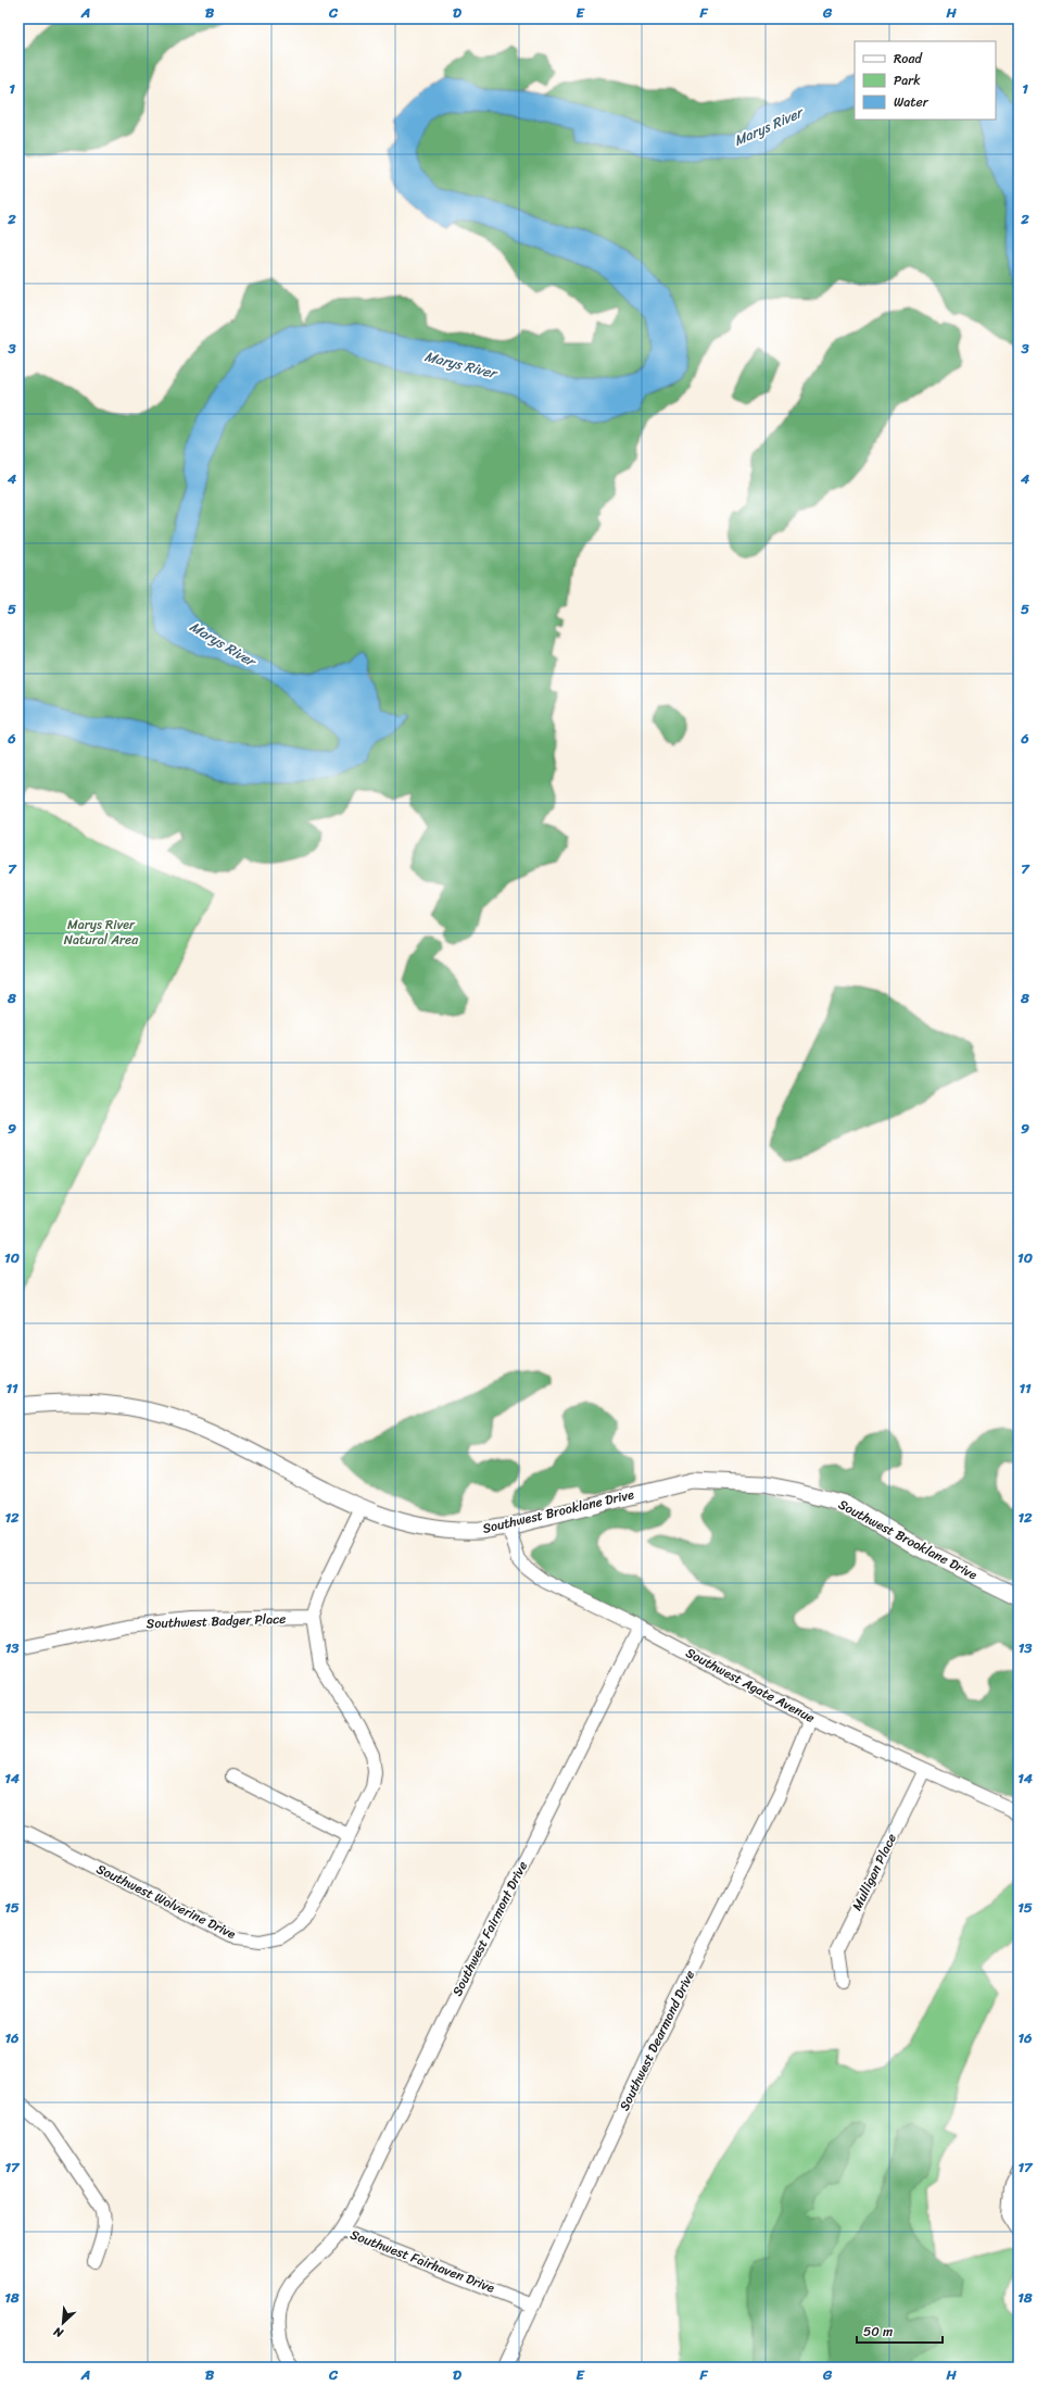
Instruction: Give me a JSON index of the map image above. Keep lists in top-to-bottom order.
{
  "streets": {
    "street": [
      "Southwest Brooklane Drive",
      "Southwest Badger Place",
      "Southwest Agate Avenue",
      "Mulligan Place",
      "Southwest Wolverine Drive",
      "Southwest Fairmont Drive",
      "Southwest Dearmond Drive",
      "Southwest Fairhaven Drive"
    ]
  },
  "crossings": [
    ["Southwest Brooklane Drive", "Southwest Agate Avenue"],
    ["Southwest Brooklane Drive", "Southwest Wolverine Drive"],
    ["Southwest Badger Place", "Southwest Wolverine Drive"],
    ["Southwest Agate Avenue", "Mulligan Place"],
    ["Southwest Agate Avenue", "Southwest Fairmont Drive"],
    ["Southwest Agate Avenue", "Southwest Dearmond Drive"],
    ["Southwest Fairmont Drive", "Southwest Fairhaven Drive"],
    ["Southwest Dearmond Drive", "Southwest Fairhaven Drive"]
  ],
  "water": ["Marys River"],
  "parks": ["Marys River Natural Area"],
  "legend": ["Road", "Park", "Water"],
  "scale_bar": "50 m",
  "north": "bottom left",
  "grid": {
    "columns": [
      "A",
      "B",
      "C",
      "D",
      "E",
      "F",
      "G",
      "H"
    ],
    "rows": [
      "1",
      "2",
      "3",
      "4",
      "5",
      "6",
      "7",
      "8",
      "9",
      "10",
      "11",
      "12",
      "13",
      "14",
      "15",
      "16",
      "17",
      "18"
    ]
  }
}
